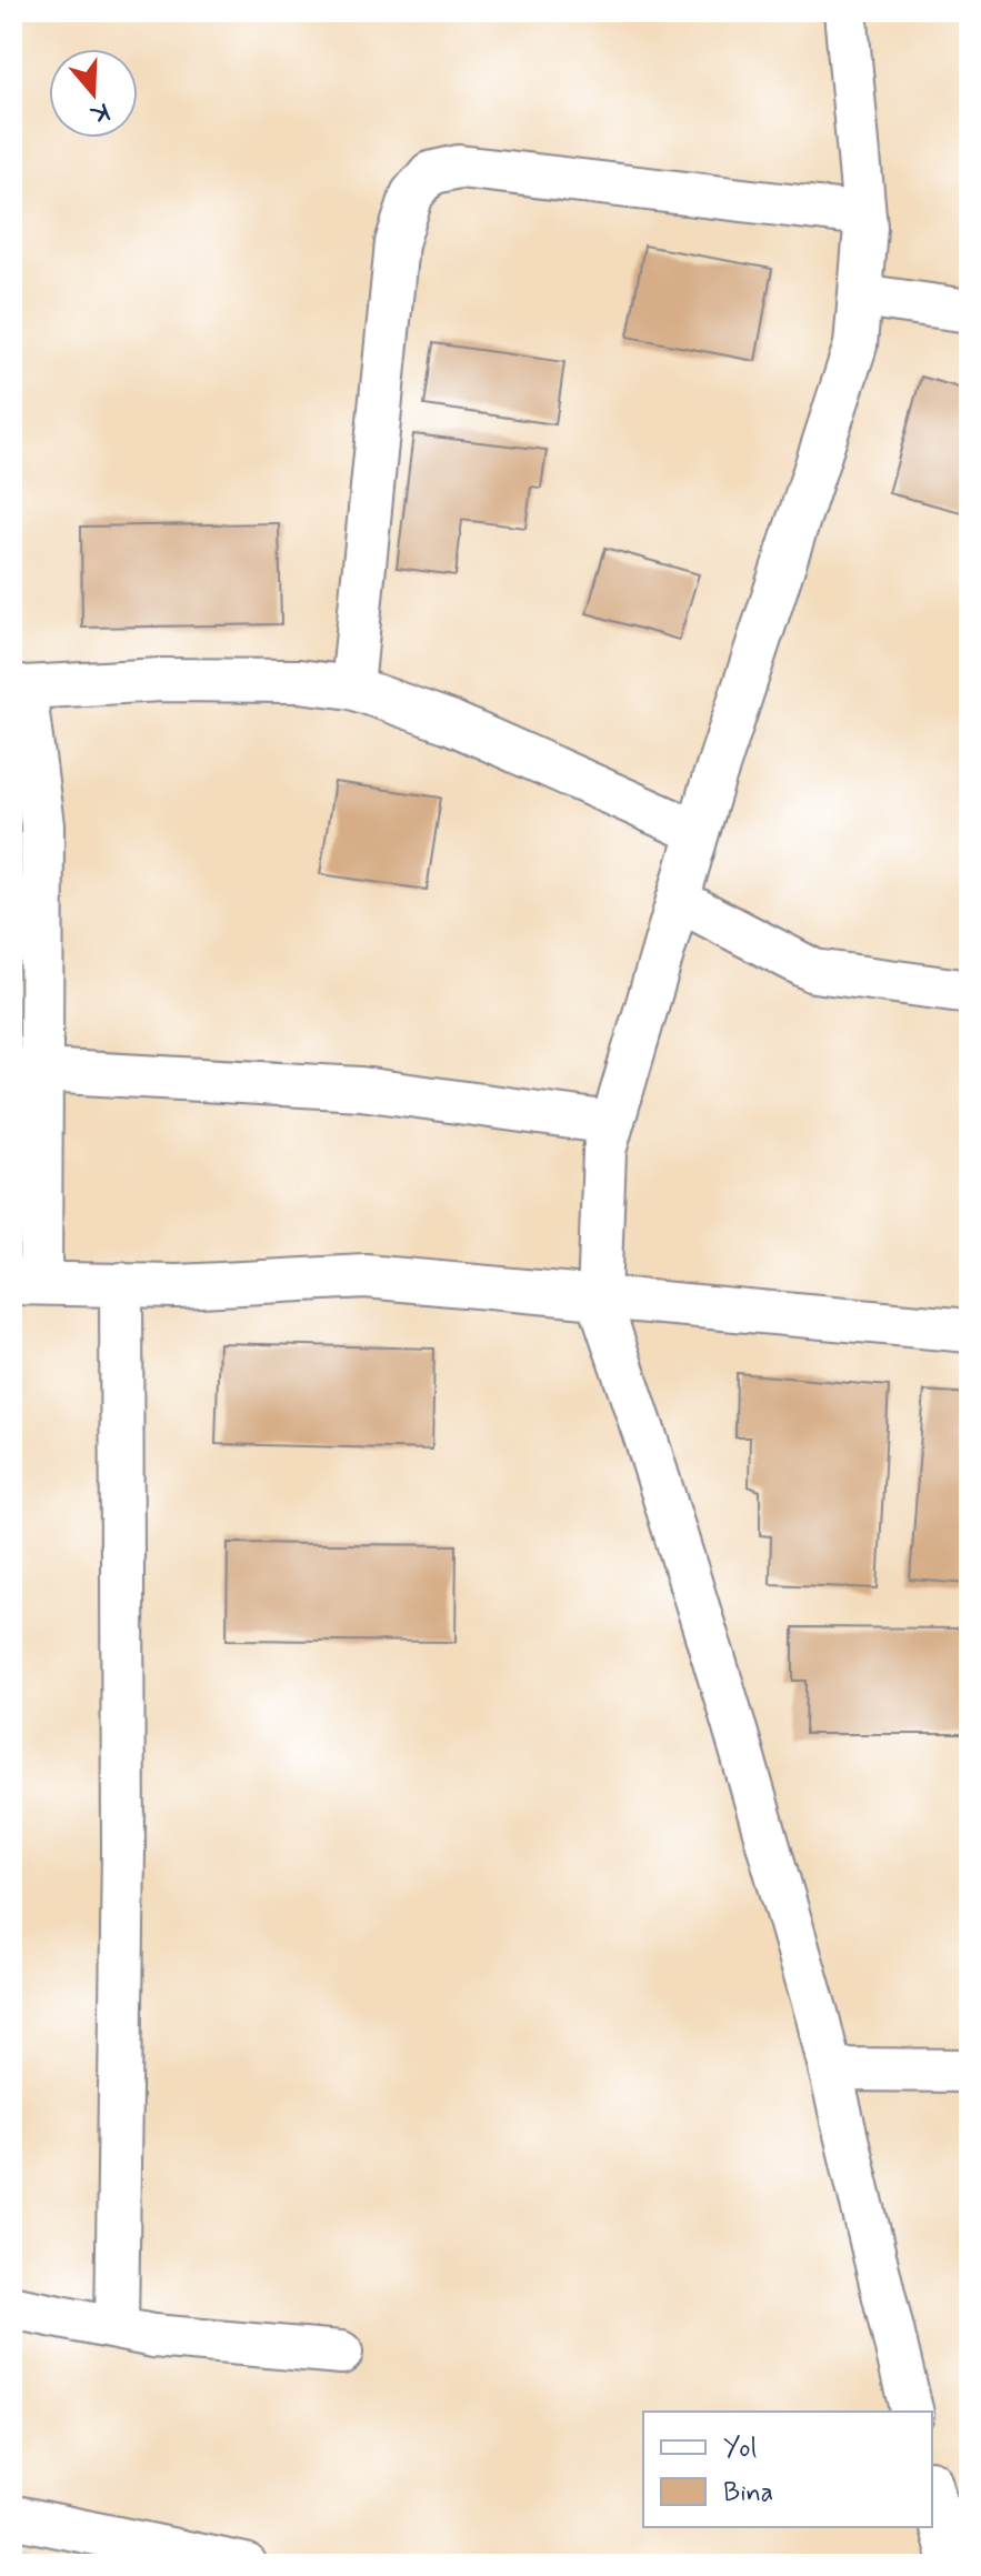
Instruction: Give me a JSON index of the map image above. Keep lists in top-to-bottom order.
{
  "legend": ["Yol", "Bina"],
  "north": "bottom"
}
